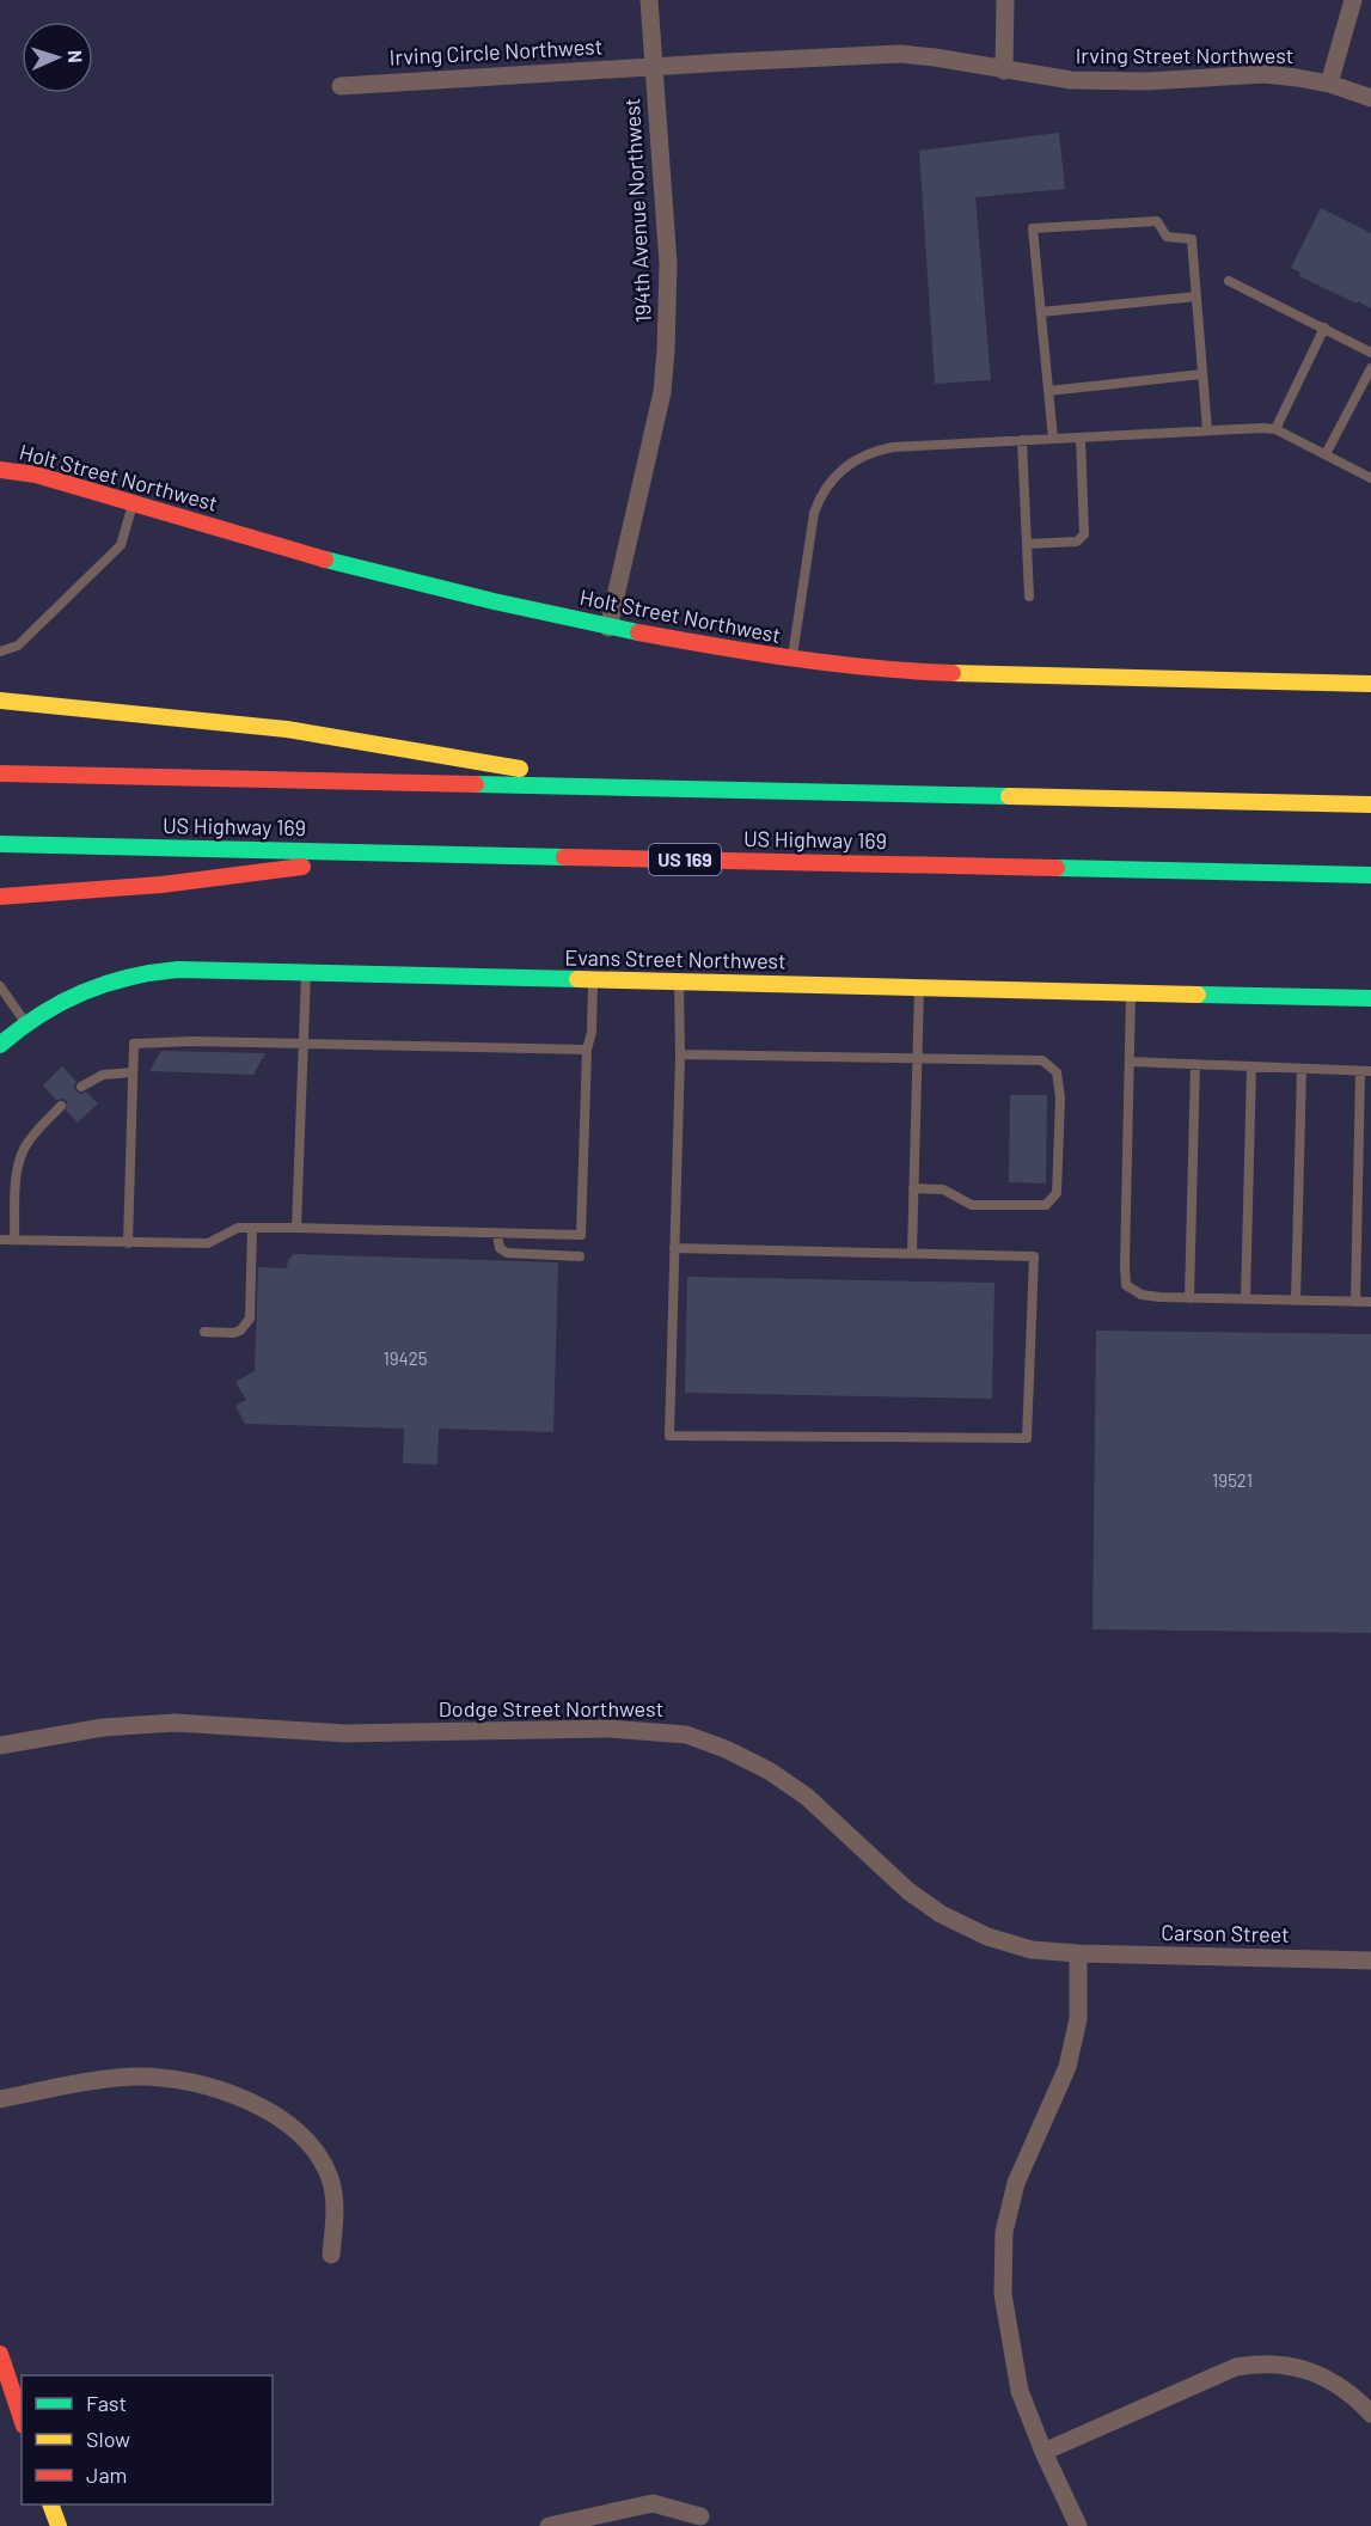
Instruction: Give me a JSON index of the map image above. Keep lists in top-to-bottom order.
{
  "streets": {
    "main road": [
      "Holt Street Northwest",
      "US Highway 169",
      "US 169",
      "Evans Street Northwest"
    ],
    "street": [
      "Irving Circle Northwest",
      "Irving Street Northwest",
      "194th Avenue Northwest",
      "Dodge Street Northwest",
      "Carson Street"
    ]
  },
  "crossings": [
    ["Irving Circle Northwest", "Irving Street Northwest"],
    ["Irving Circle Northwest", "194th Avenue Northwest"],
    ["Irving Street Northwest", "194th Avenue Northwest"],
    ["194th Avenue Northwest", "Holt Street Northwest"],
    ["Dodge Street Northwest", "Carson Street"]
  ],
  "house_numbers": ["19425", "19521"],
  "legend": ["Fast", "Slow", "Jam"],
  "north": "right"
}
